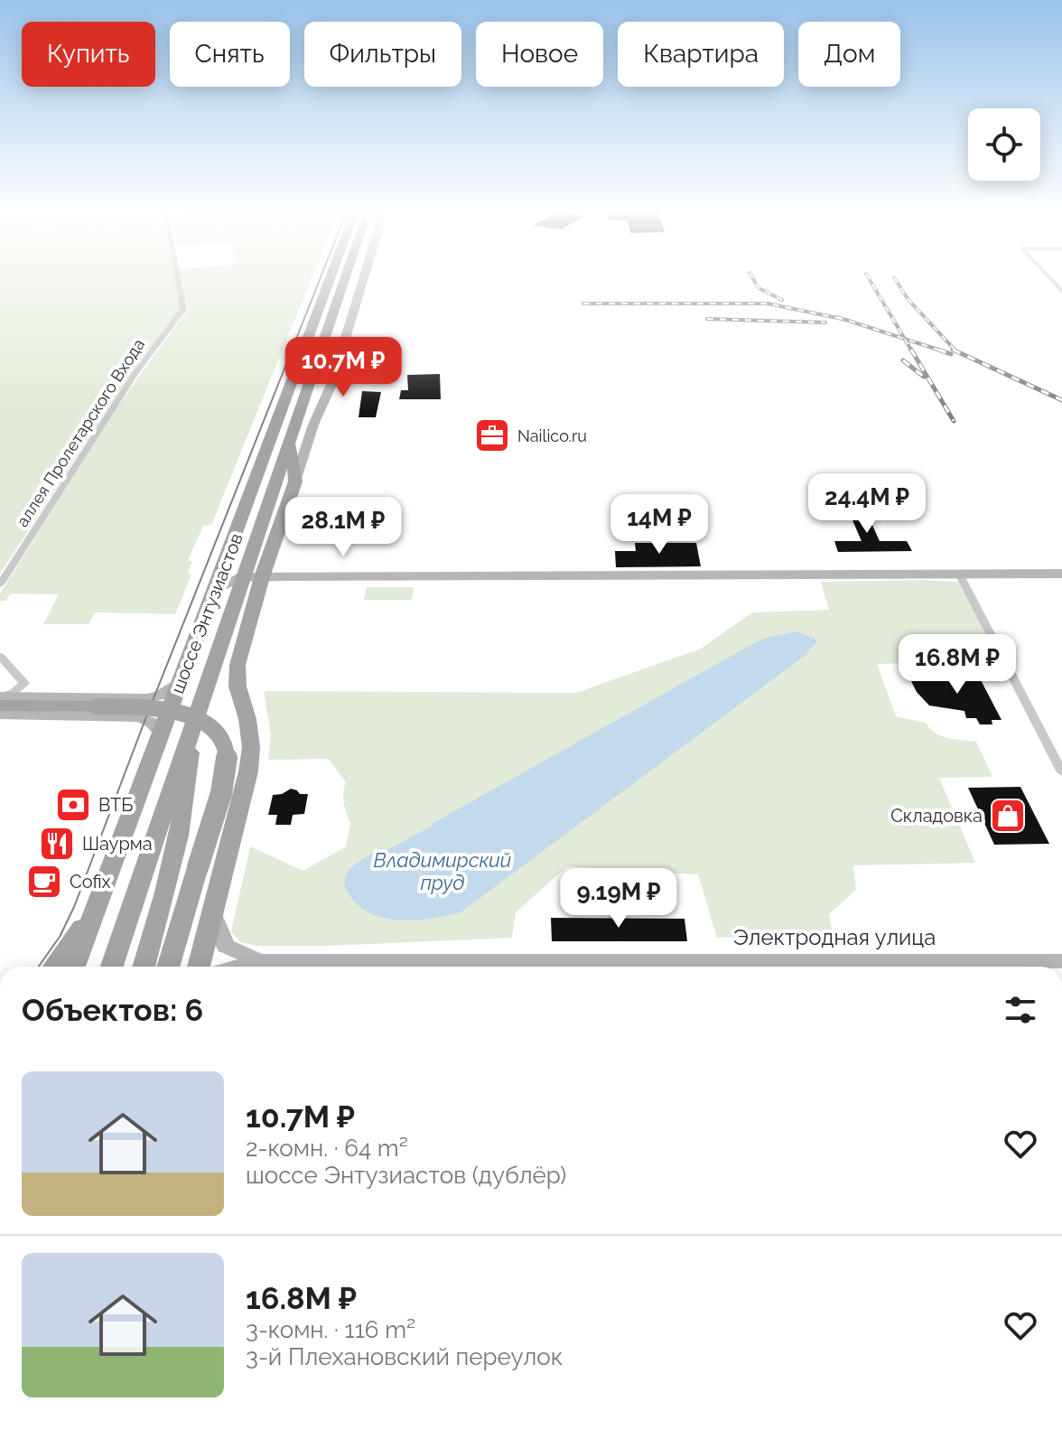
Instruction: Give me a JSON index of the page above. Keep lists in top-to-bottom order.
{
  "streets": {
    "main road": ["шоссе Энтузиастов", "Электродная улица"],
    "street": ["аллея Пролетарского Входа"]
  },
  "water": ["Владимирский пруд"],
  "places": {
    "office": ["Nailico.ru"],
    "bank": ["ВТБ"],
    "shop": ["Складовка"],
    "restaurant": ["Шаурма"],
    "cafe": ["Cofix"]
  },
  "page": {
    "chip": [
      "Купить",
      "Снять",
      "Фильтры",
      "Новое",
      "Квартира",
      "Дом"
    ],
    "price": [
      "10.7M ₽",
      "24.4M ₽",
      "14M ₽",
      "28.1M ₽",
      "16.8M ₽",
      "9.19M ₽"
    ],
    "heading": "Объектов: 6",
    "list": [
      {
        "name": "10.7M ₽",
        "note": "2-комн. · 64 m² · шоссе Энтузиастов (дублёр)"
      },
      {
        "name": "16.8M ₽",
        "note": "3-комн. · 116 m² · 3-й Плехановский переулок"
      }
    ]
  }
}
